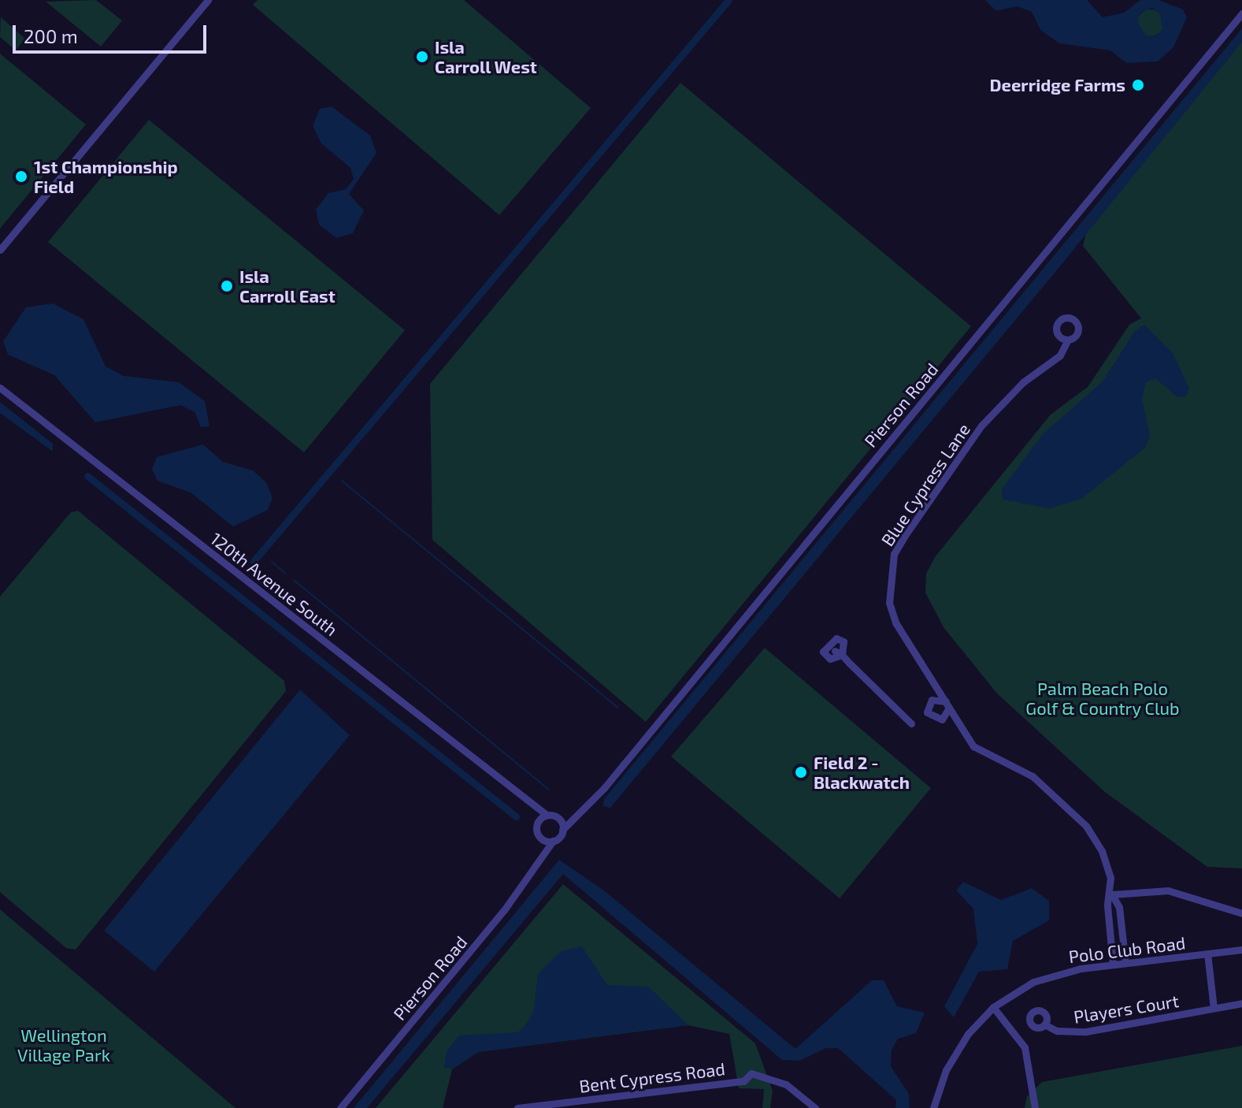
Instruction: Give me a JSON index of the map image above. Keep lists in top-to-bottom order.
{
  "streets": {
    "street": [
      "Pierson Road",
      "Blue Cypress Lane",
      "120th Avenue South",
      "Polo Club Road",
      "Players Court",
      "Bent Cypress Road"
    ]
  },
  "crossings": [
    ["Pierson Road", "120th Avenue South"],
    ["Blue Cypress Lane", "Polo Club Road"]
  ],
  "parks": ["Palm Beach Polo Golf & Country Club", "Wellington Village Park"],
  "places": [
    "Isla Carroll West",
    "Deerridge Farms",
    "1st Championship Field",
    "Isla Carroll East",
    "Field 2 - Blackwatch"
  ],
  "scale_bar": "200 m"
}
